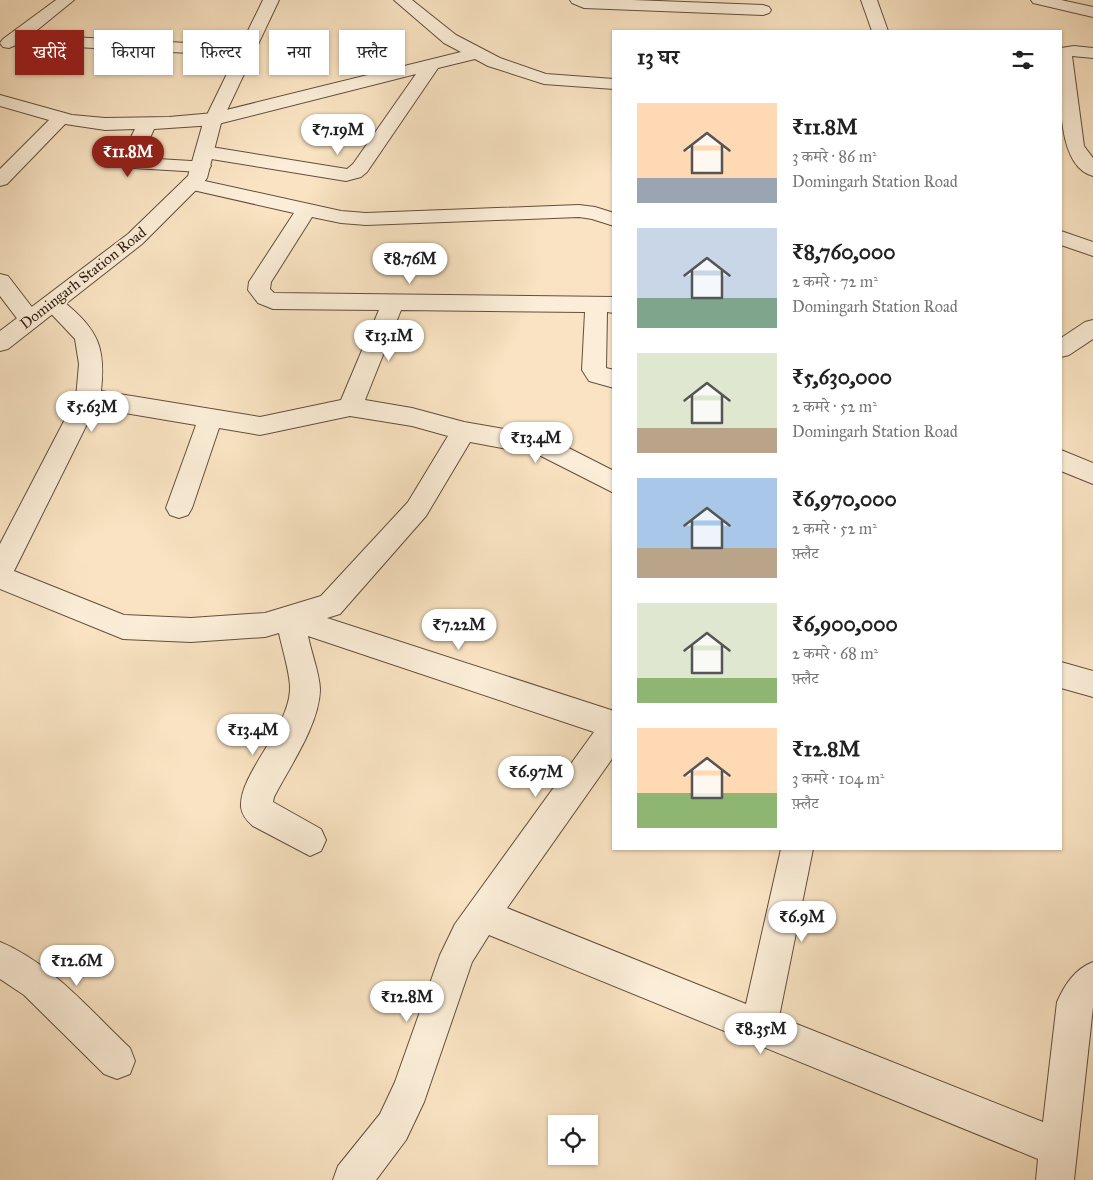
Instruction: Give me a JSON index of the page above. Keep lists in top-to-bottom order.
{
  "streets": {
    "street": ["Domingarh Station Road"]
  },
  "page": {
    "chip": [
      "खरीदें",
      "किराया",
      "फ़िल्टर",
      "नया",
      "फ़्लैट"
    ],
    "heading": "13 घर",
    "list": [
      {
        "name": "₹11.8M",
        "note": "3 कमरे · 86 m² · Domingarh Station Road"
      },
      {
        "name": "₹8,760,000",
        "note": "2 कमरे · 72 m² · Domingarh Station Road"
      },
      {
        "name": "₹5,630,000",
        "note": "2 कमरे · 52 m² · Domingarh Station Road"
      },
      {
        "name": "₹6,970,000",
        "note": "2 कमरे · 52 m² · फ़्लैट"
      },
      {
        "name": "₹6,900,000",
        "note": "2 कमरे · 68 m² · फ़्लैट"
      },
      {
        "name": "₹12.8M",
        "note": "3 कमरे · 104 m² · फ़्लैट"
      }
    ],
    "price": [
      "₹7.19M",
      "₹11.8M",
      "₹8.76M",
      "₹13.1M",
      "₹5.63M",
      "₹13.4M",
      "₹7.22M",
      "₹13.4M",
      "₹6.97M",
      "₹6.9M",
      "₹12.6M",
      "₹12.8M",
      "₹8.35M"
    ]
  }
}
